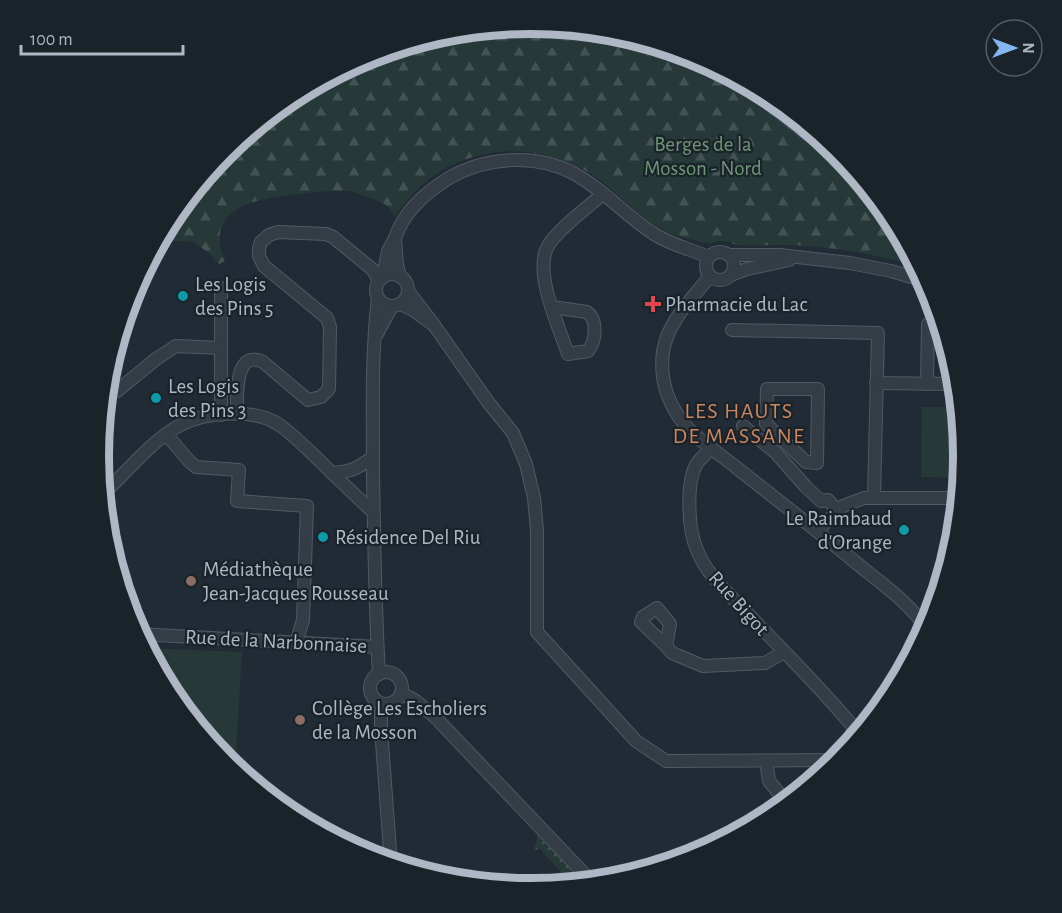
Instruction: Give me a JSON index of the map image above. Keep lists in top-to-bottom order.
{
  "streets": {
    "street": ["Rue Bigot", "Rue de la Narbonnaise"]
  },
  "districts": ["LES HAUTS DE MASSANE"],
  "parks": ["Berges de la Mosson - Nord"],
  "places": {
    "other": [
      "Les Logis des Pins 5",
      "Les Logis des Pins 3",
      "Le Raimbaud d'Orange",
      "Résidence Del Riu",
      "Médiathèque Jean-Jacques Rousseau",
      "Collège Les Escholiers de la Mosson"
    ],
    "health": ["Pharmacie du Lac"]
  },
  "scale_bar": "100 m",
  "north": "right"
}
